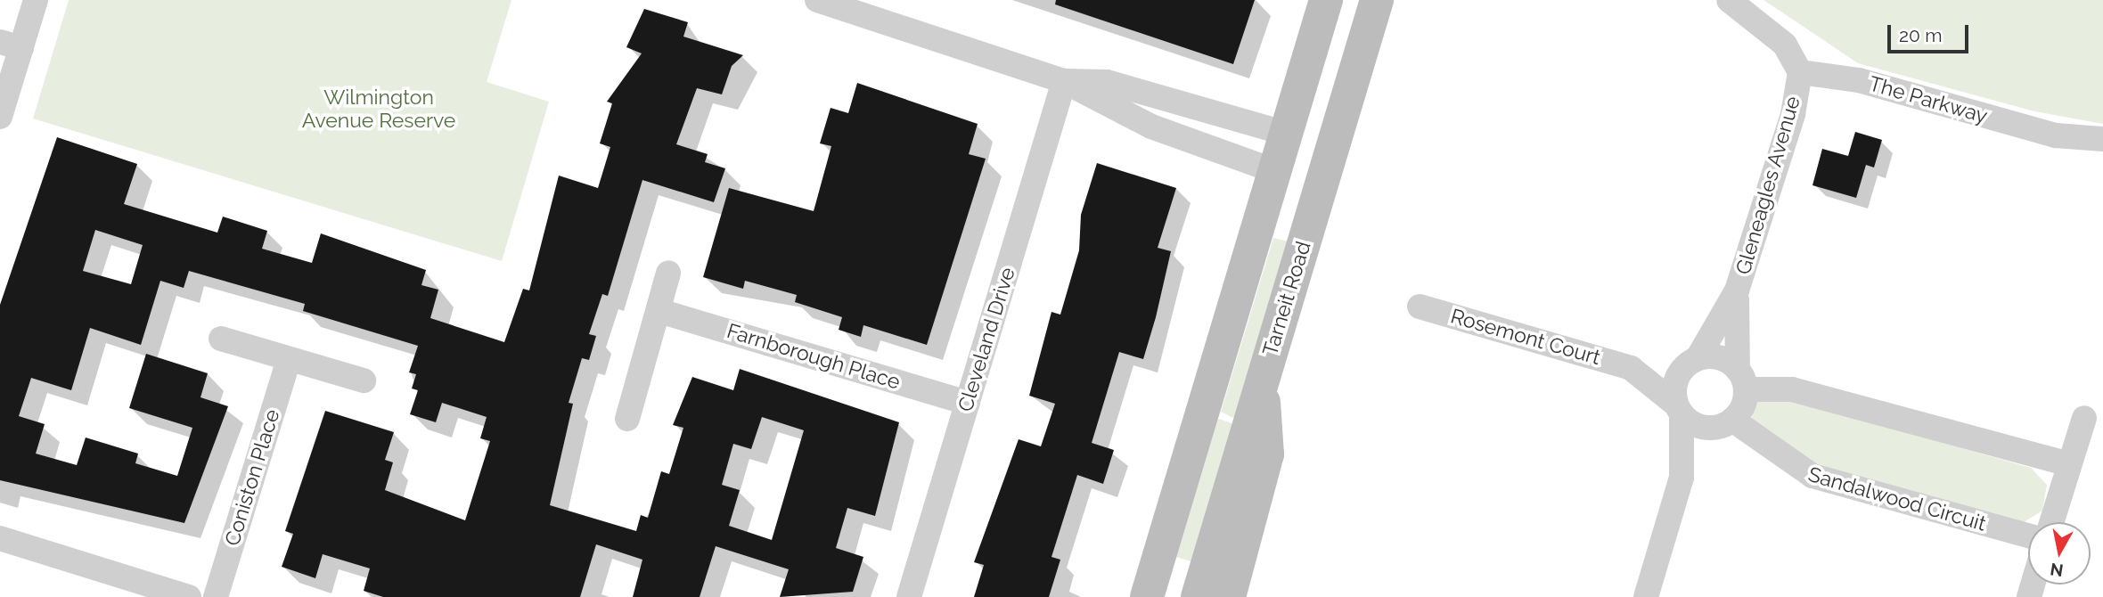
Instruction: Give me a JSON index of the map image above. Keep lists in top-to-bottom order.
{
  "streets": {
    "main road": ["Tarneit Road"],
    "street": [
      "The Parkway",
      "Gleneagles Avenue",
      "Rosemont Court",
      "Cleveland Drive",
      "Farnborough Place",
      "Coniston Place",
      "Sandalwood Circuit"
    ]
  },
  "crossings": [
    ["The Parkway", "Gleneagles Avenue"],
    ["Gleneagles Avenue", "Rosemont Court"],
    ["Gleneagles Avenue", "Sandalwood Circuit"],
    ["Rosemont Court", "Sandalwood Circuit"],
    ["Cleveland Drive", "Farnborough Place"]
  ],
  "parks": ["Wilmington Avenue Reserve"],
  "scale_bar": "20 m",
  "north": "bottom"
}
